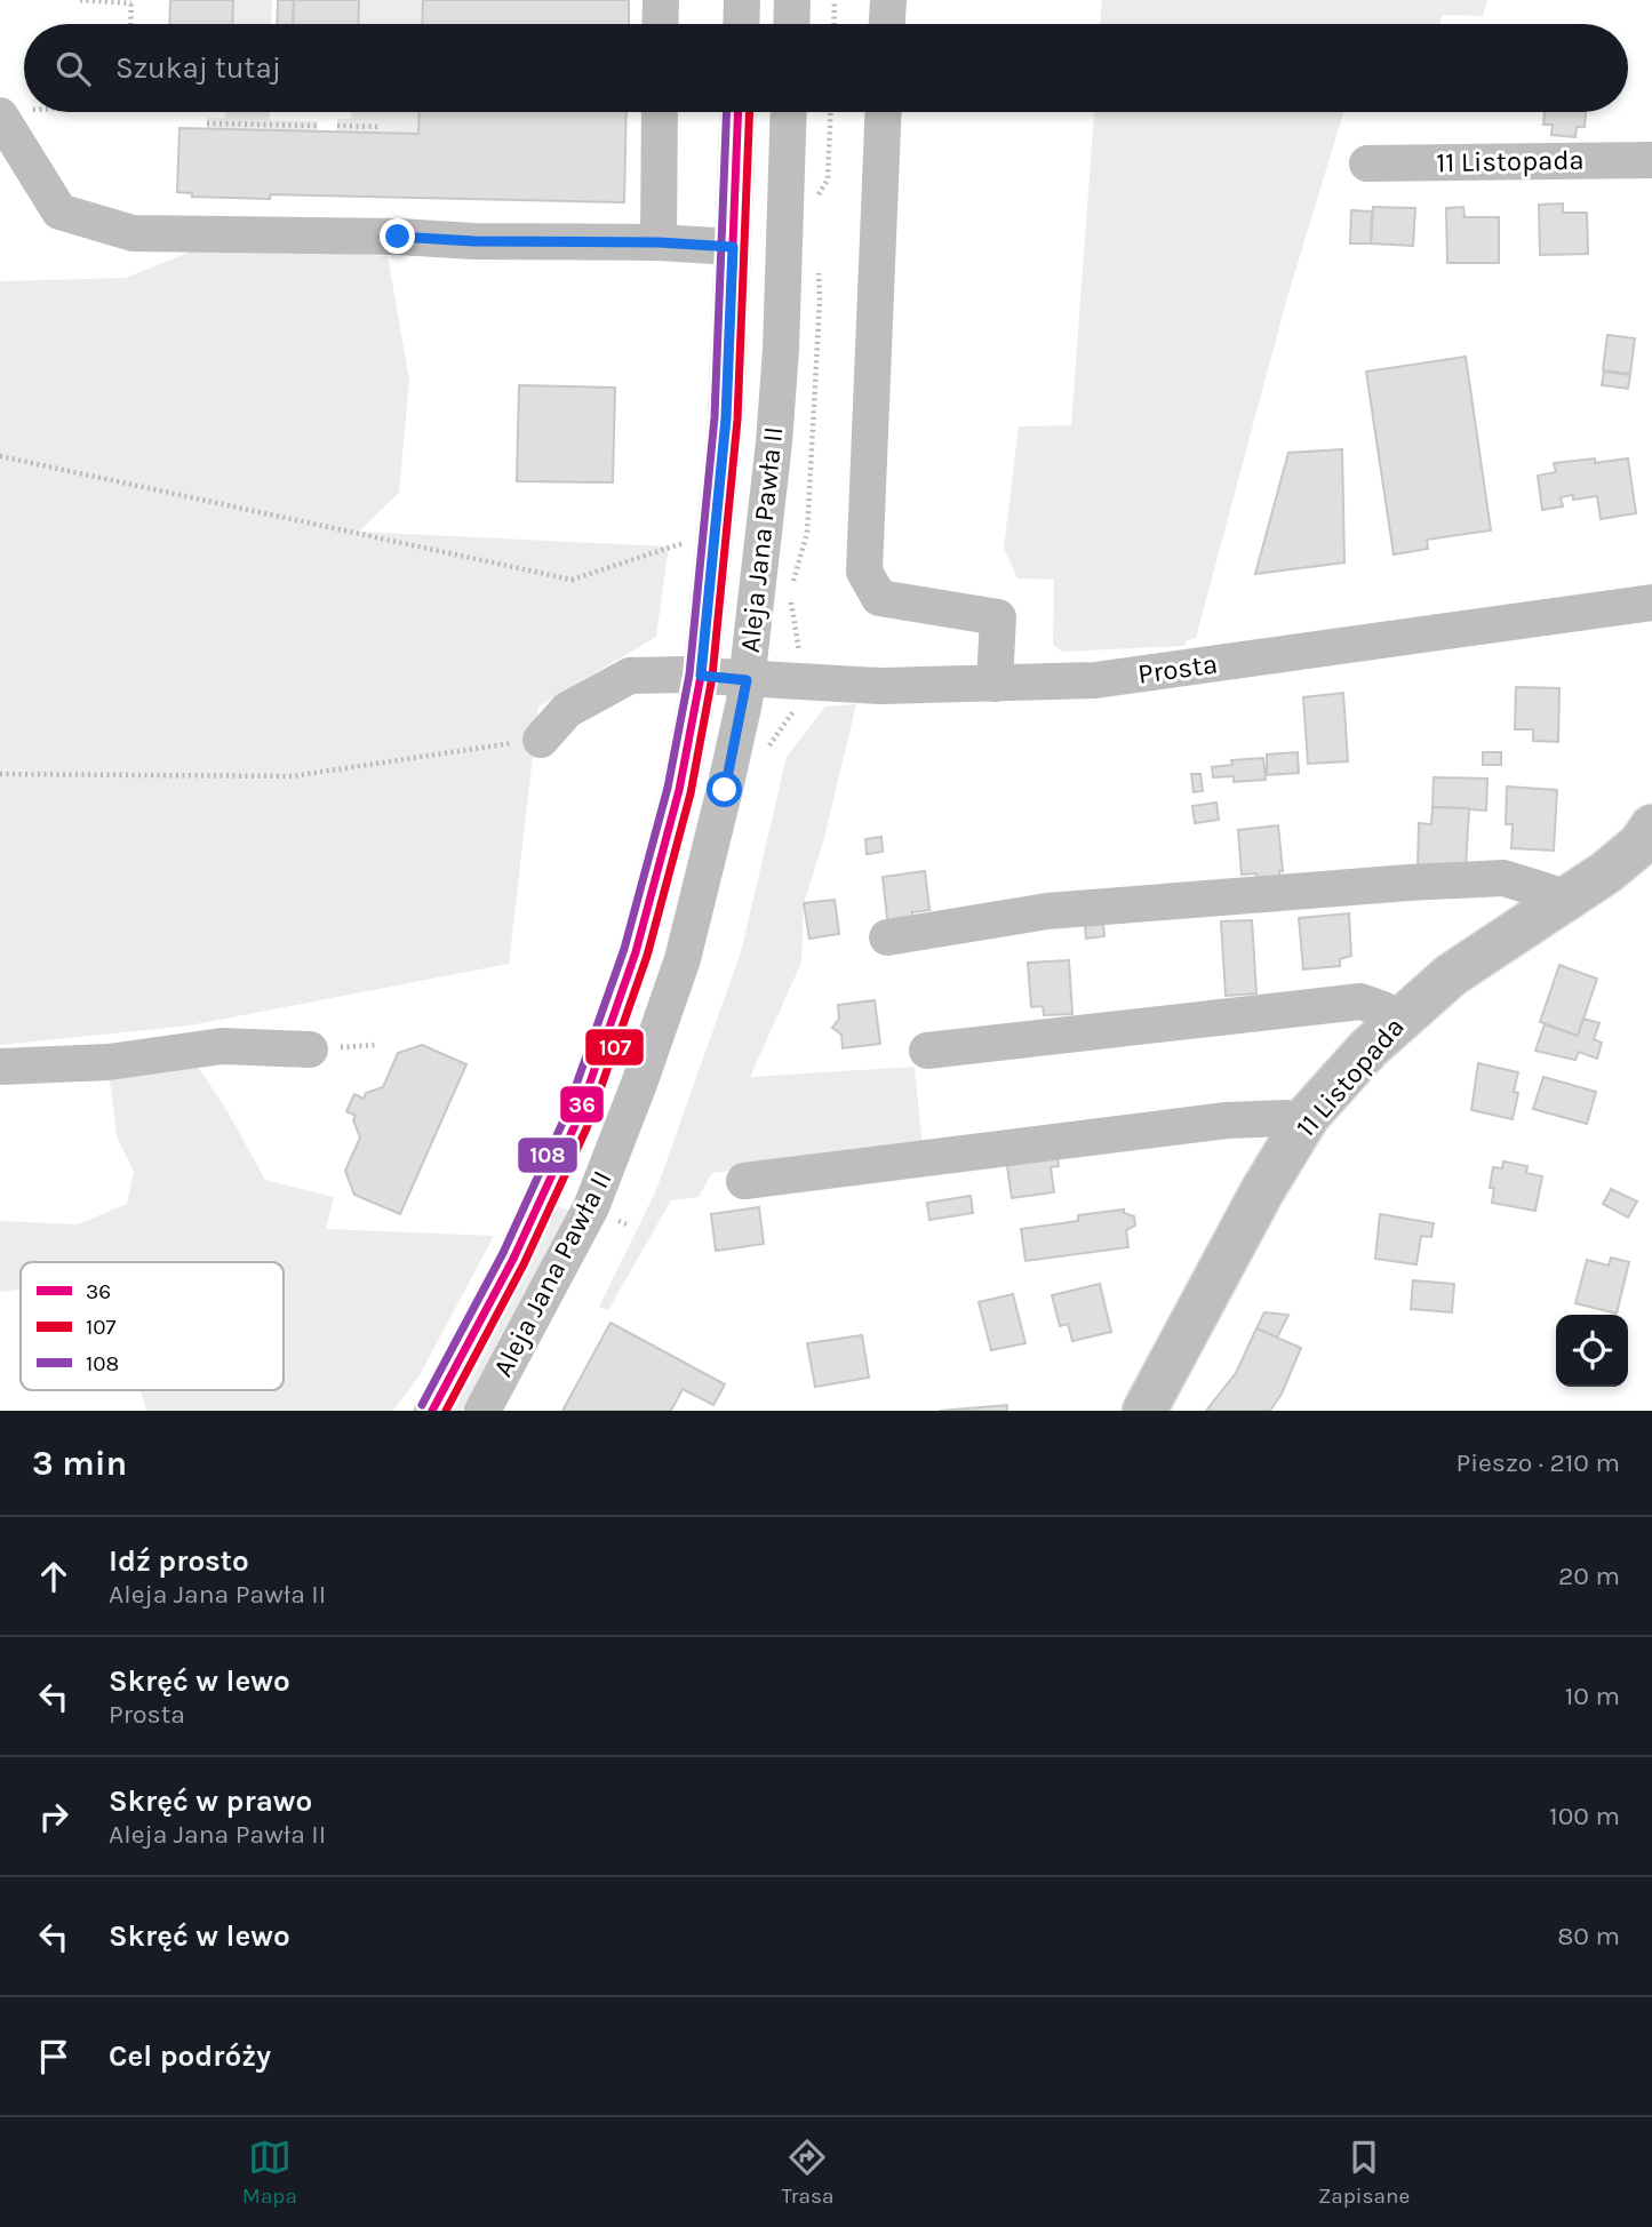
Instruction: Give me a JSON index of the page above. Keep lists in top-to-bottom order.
{
  "streets": {
    "main road": ["11 Listopada"],
    "street": ["Aleja Jana Pawła II", "Prosta"]
  },
  "crossings": [
    ["Aleja Jana Pawła II", "Prosta"]
  ],
  "lines": ["transit line 36", "transit line 107", "transit line 108"],
  "legend": ["36", "107", "108"],
  "page": {
    "search": "Szukaj tutaj",
    "heading": ["3 min", "Pieszo · 210 m"],
    "list": [
      ["Idź prosto", "Aleja Jana Pawła II", "20 m"],
      ["Skręć w lewo", "Prosta", "10 m"],
      ["Skręć w prawo", "Aleja Jana Pawła II", "100 m"],
      ["Skręć w lewo", "80 m"],
      "Cel podróży"
    ],
    "nav": ["Mapa", "Trasa", "Zapisane"]
  }
}
